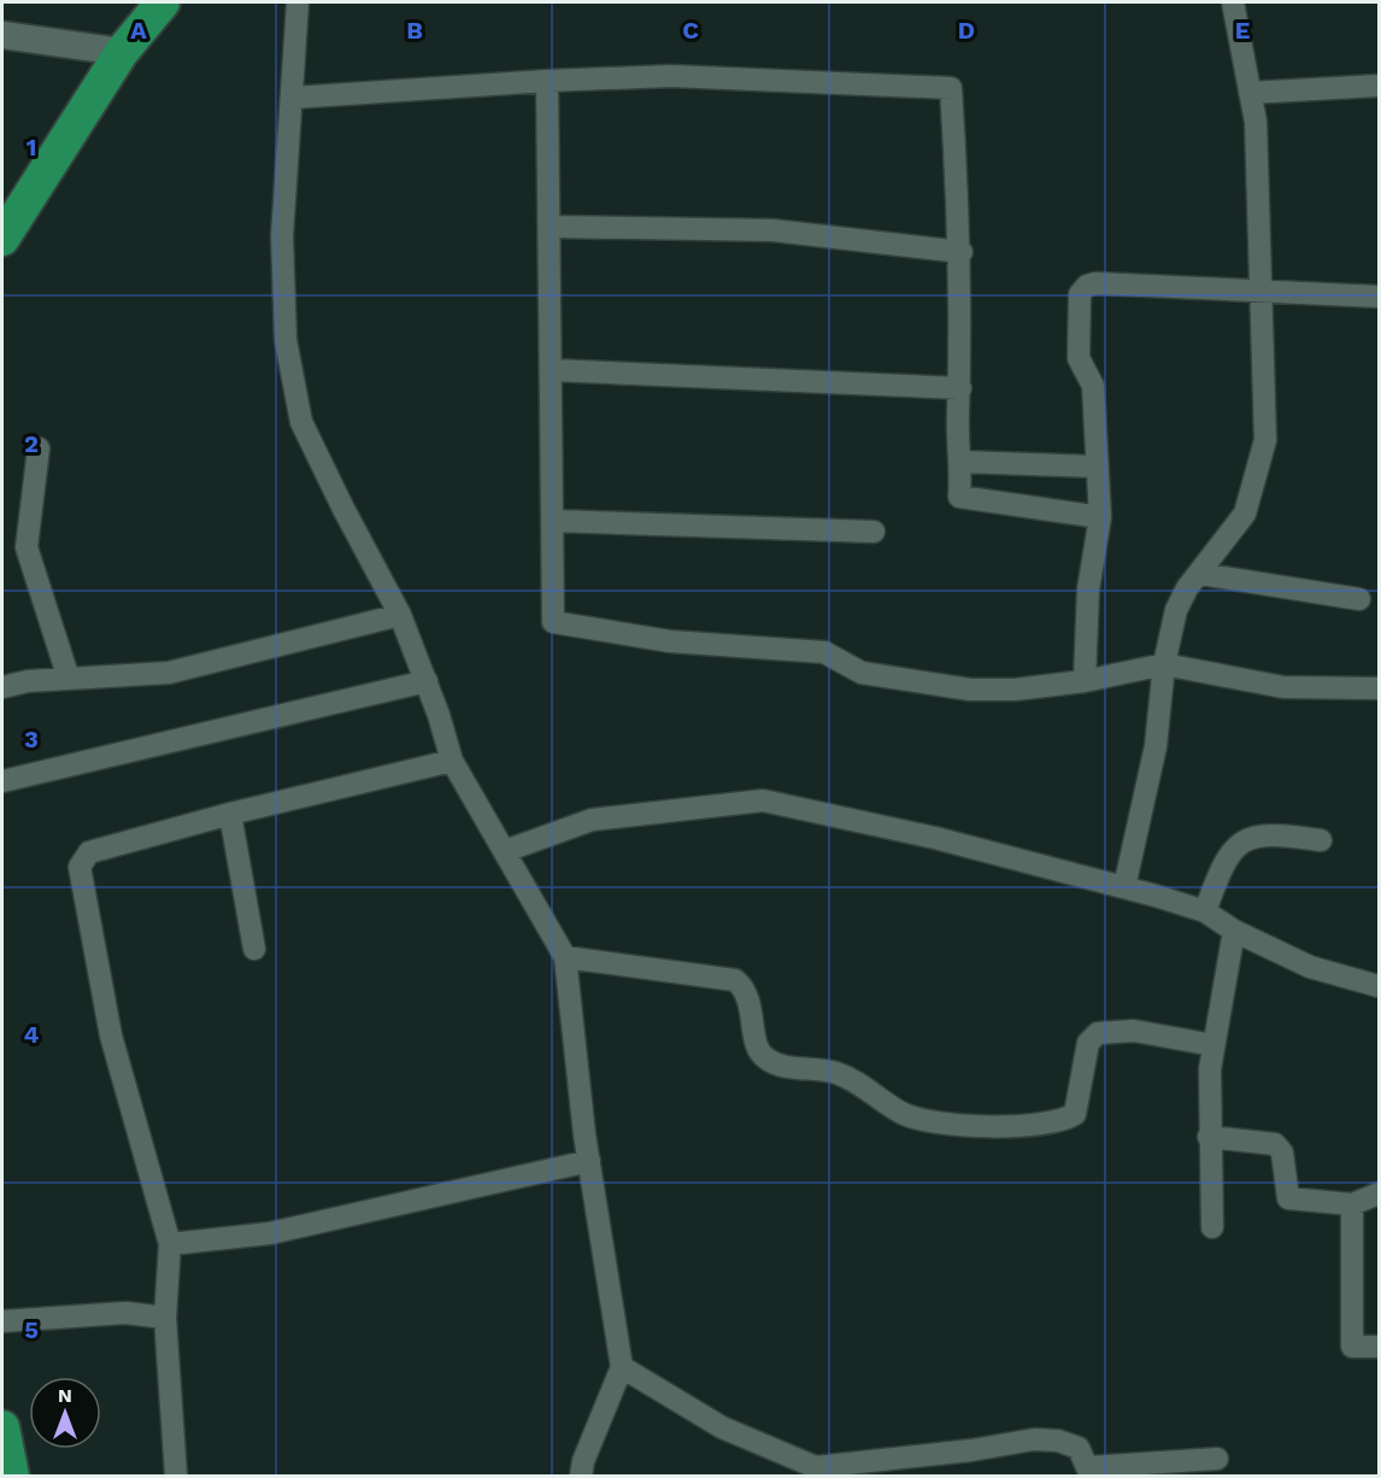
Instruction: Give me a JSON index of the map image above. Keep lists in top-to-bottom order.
{
  "north": "top",
  "grid": {
    "columns": [
      "A",
      "B",
      "C",
      "D",
      "E"
    ],
    "rows": [
      "1",
      "2",
      "3",
      "4",
      "5"
    ]
  }
}
